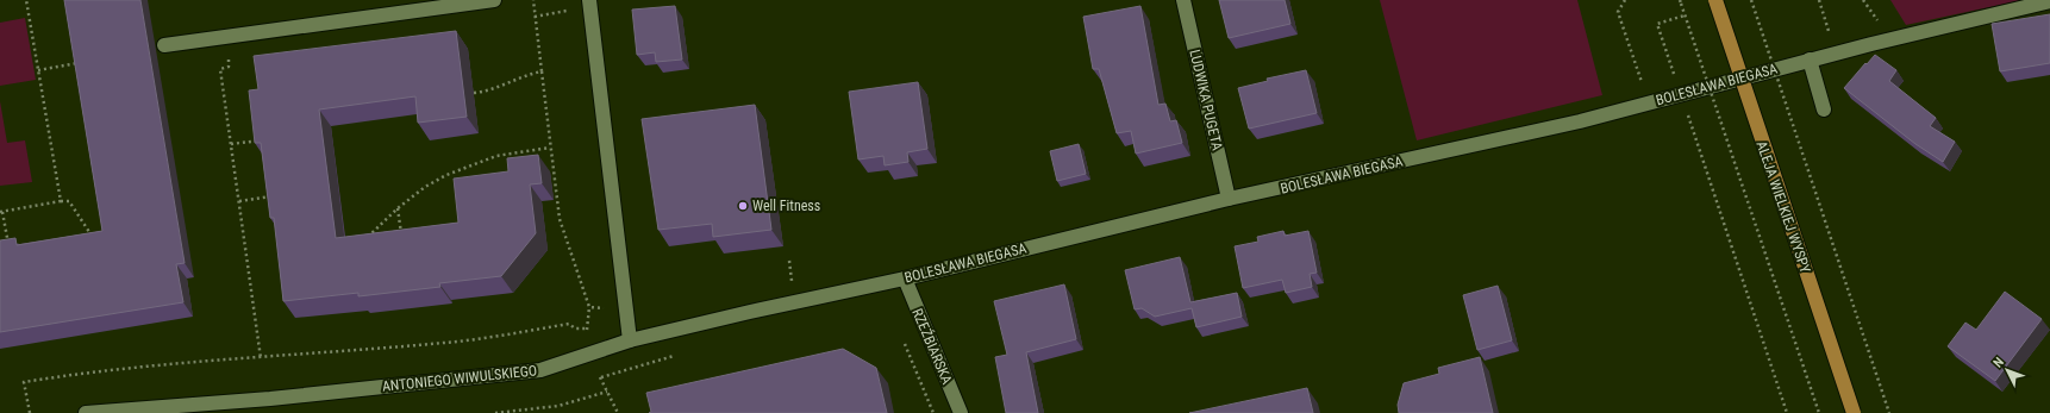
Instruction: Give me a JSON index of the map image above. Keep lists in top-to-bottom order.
{
  "streets": {
    "main road": ["ALEJA WIELKIEJ WYSPY"],
    "street": [
      "BOLESŁAWA BIEGASA",
      "LUDWIKA PUGETA",
      "RZEŹBIARSKA",
      "ANTONIEGO WIWULSKIEGO"
    ]
  },
  "crossings": [
    ["BOLESŁAWA BIEGASA", "LUDWIKA PUGETA"],
    ["BOLESŁAWA BIEGASA", "RZEŹBIARSKA"],
    ["BOLESŁAWA BIEGASA", "ANTONIEGO WIWULSKIEGO"]
  ],
  "places": ["Well Fitness"],
  "north": "top left"
}
